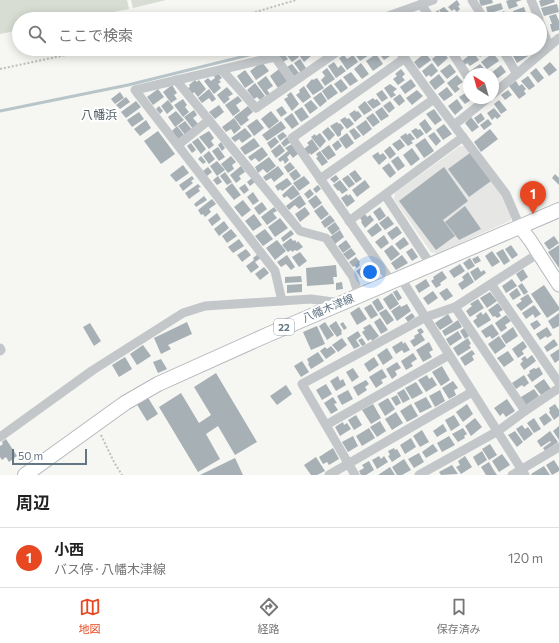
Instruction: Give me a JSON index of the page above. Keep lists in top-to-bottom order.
{
  "streets": {
    "main road": ["八幡木津線", "22"]
  },
  "districts": ["八幡浜"],
  "scale_bar": "50 m",
  "north": "top left",
  "page": {
    "search": "ここで検索",
    "pins": "1",
    "scale": "50 m",
    "heading": "周辺",
    "list": [
      {
        "mark": "1",
        "name": "小西",
        "note": "バス停 · 八幡木津線",
        "value": "120 m"
      }
    ],
    "nav": ["地図", "経路", "保存済み"]
  }
}
